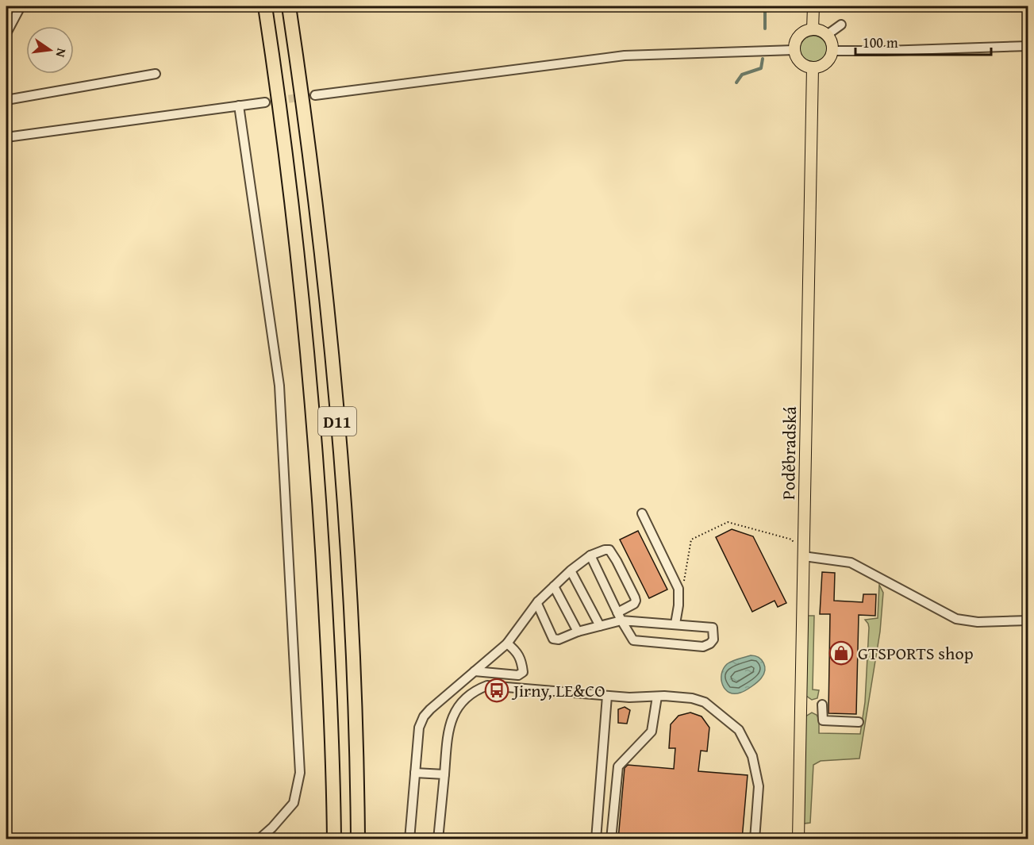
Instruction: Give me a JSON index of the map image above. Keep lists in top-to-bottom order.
{
  "streets": {
    "highway": ["D11"],
    "main road": ["Poděbradská"]
  },
  "places": {
    "shop": ["GTSPORTS shop"],
    "bus stop": ["Jirny, LE&CO"]
  },
  "scale_bar": "100 m",
  "north": "right"
}
